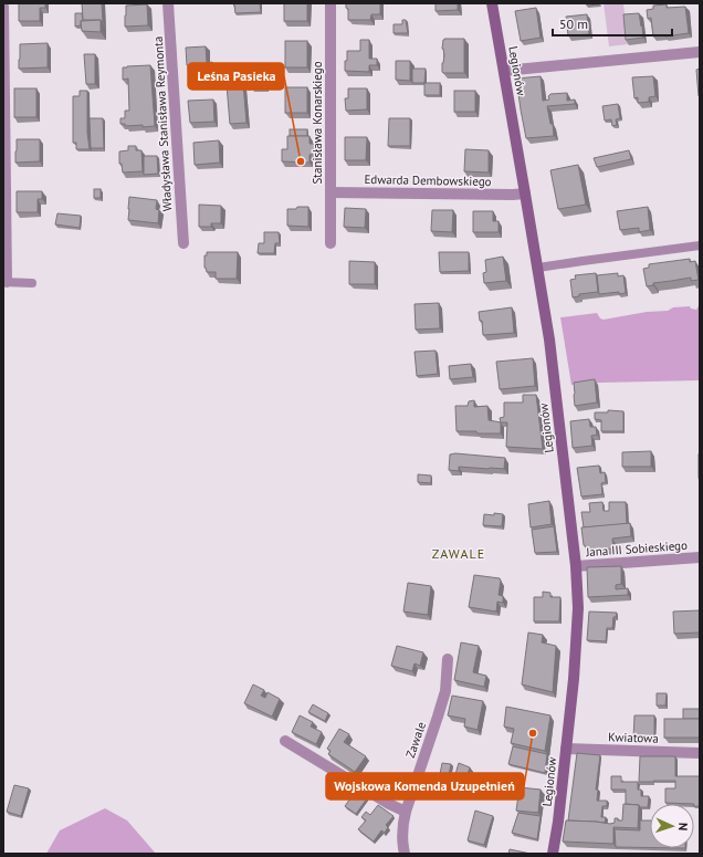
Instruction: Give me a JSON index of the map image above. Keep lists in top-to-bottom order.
{
  "streets": {
    "street": [
      "Legionów",
      "Stanisława Konarskiego",
      "Władysława Stanisława Reymonta",
      "Edwarda Dembowskiego",
      "Jana III Sobieskiego",
      "Kwiatowa",
      "Zawale"
    ]
  },
  "crossings": [
    ["Legionów", "Edwarda Dembowskiego"],
    ["Legionów", "Jana III Sobieskiego"],
    ["Legionów", "Kwiatowa"],
    ["Stanisława Konarskiego", "Edwarda Dembowskiego"]
  ],
  "districts": ["ZAWALE"],
  "places": ["Leśna Pasieka", "Wojskowa Komenda Uzupełnień"],
  "scale_bar": "50 m",
  "north": "right"
}
